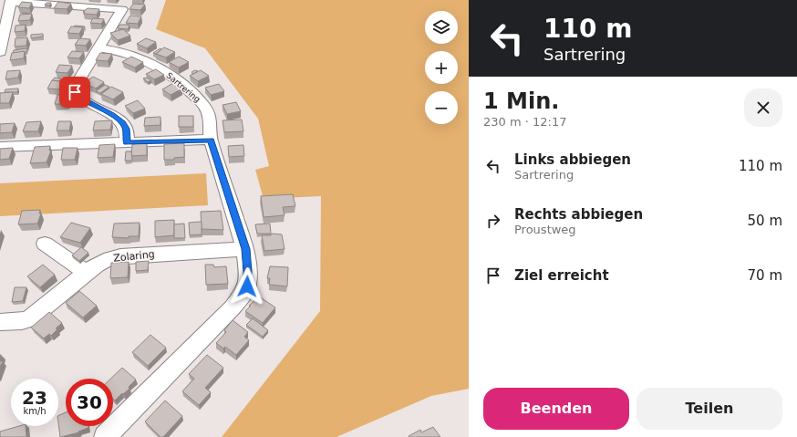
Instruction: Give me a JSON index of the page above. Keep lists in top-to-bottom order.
{
  "streets": {
    "street": ["Sartrering", "Zolaring"]
  },
  "page": {
    "turn": ["110 m", "Sartrering"],
    "map_buttons": ["+", "−"],
    "heading": ["1 Min.", "230 m · 12:17"],
    "list": [
      {
        "name": "Links abbiegen",
        "note": "Sartrering",
        "value": "110 m"
      },
      {
        "name": "Rechts abbiegen",
        "note": "Proustweg",
        "value": "50 m"
      },
      {
        "name": "Ziel erreicht",
        "value": "70 m"
      }
    ],
    "speed": "23 km/h",
    "limit": "30",
    "buttons": ["Beenden", "Teilen"]
  }
}
